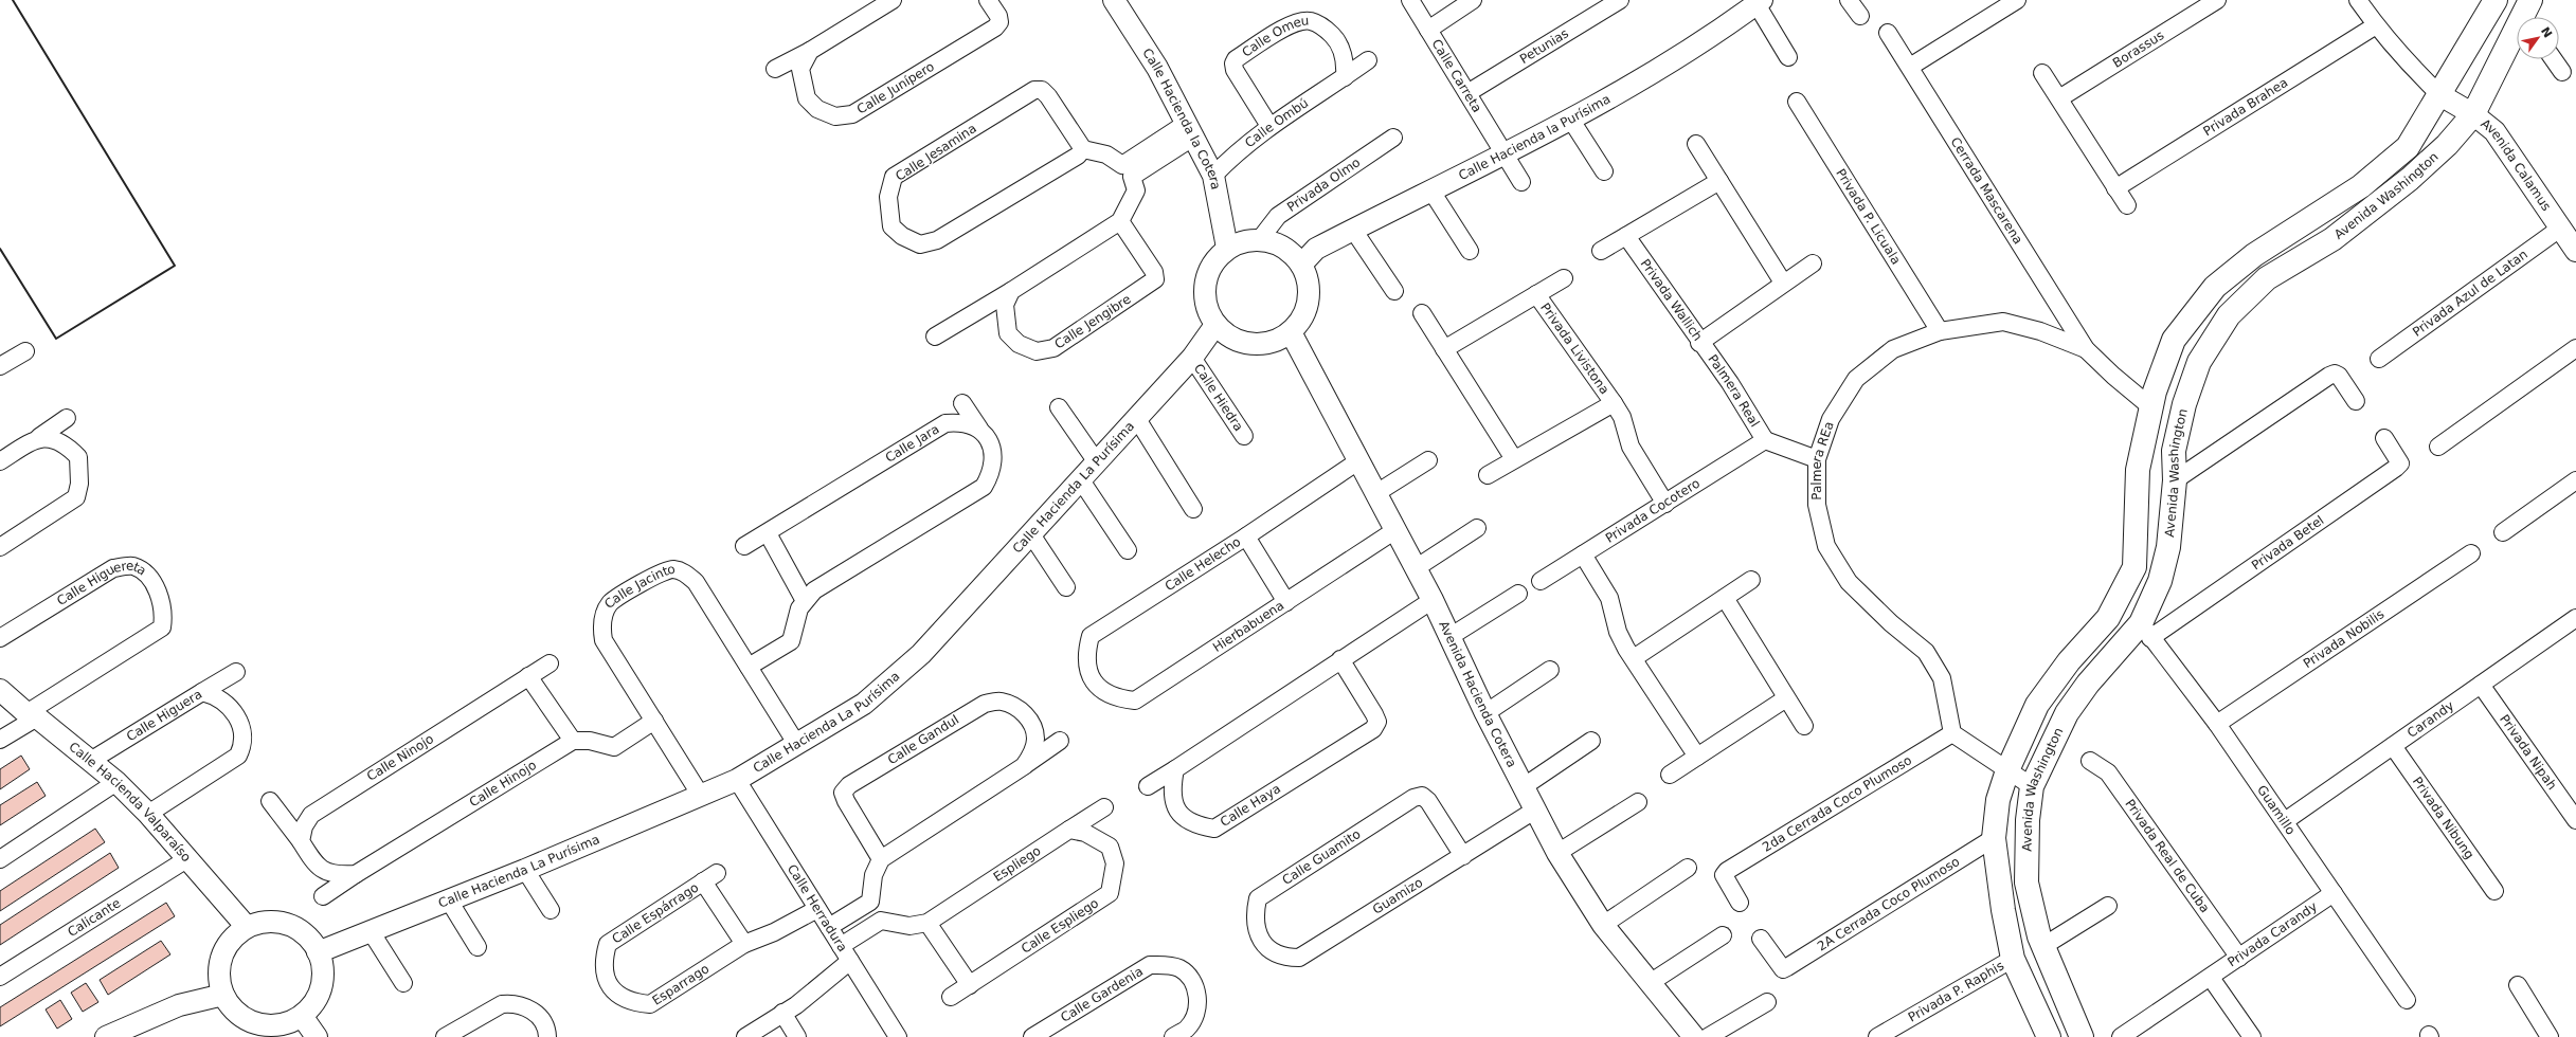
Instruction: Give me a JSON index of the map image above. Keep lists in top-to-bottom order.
{
  "streets": {
    "main road": ["Avenida Washington"],
    "street": [
      "Calle Omeu",
      "Petunias",
      "Borassus",
      "Calle Carreta",
      "Calle Junípero",
      "Privada Brahea",
      "Calle Hacienda la Cotera",
      "Calle Ombú",
      "Calle Hacienda la Purísima",
      "Calle Jesamina",
      "Avenida Calamus",
      "Privada Olmo",
      "Cerrada Mascarena",
      "Privada P. Licuala",
      "Privada Azul de Latan",
      "Privada Wallich",
      "Calle Jengibre",
      "Privada Livistona",
      "Palmera Real",
      "Calle Hiedra",
      "Calle Jara",
      "Palmera REa",
      "Calle Hacienda La Purísima",
      "Privada Cocotero",
      "Privada Betel",
      "Calle Helecho",
      "Calle Higuereta",
      "Calle Jacinto",
      "Hierbabuena",
      "Privada Nobilis",
      "Avenida Hacienda Cotera",
      "Calle Higuera",
      "Carandy",
      "Calle Gandul",
      "Privada Nipah",
      "Calle Ninojo",
      "Calle Hinojo",
      "Calle Hacienda Valparaíso",
      "2da Cerrada Coco Plumoso",
      "Calle Haya",
      "Guamillo",
      "Privada Nibung",
      "Privada Real de Cuba",
      "Calle Guamito",
      "Espliego",
      "Guamizo",
      "2A Cerrada Coco Plumoso",
      "Calle Herradura",
      "Calle Espárrago",
      "Calicante",
      "Calle Espliego",
      "Privada Carandy",
      "Esparrago",
      "Privada P. Raphis",
      "Calle Gardenia"
    ]
  },
  "crossings": [
    ["Calle Omeu", "Calle Ombú"],
    ["Petunias", "Calle Carreta"],
    ["Calle Carreta", "Calle Hacienda la Purísima"],
    ["Calle Hacienda la Cotera", "Calle Ombú"],
    ["Calle Hacienda la Cotera", "Calle Hacienda la Purísima"],
    ["Calle Hacienda la Cotera", "Privada Olmo"],
    ["Calle Hacienda la Cotera", "Calle Hacienda La Purísima"],
    ["Calle Hacienda la Cotera", "Avenida Hacienda Cotera"],
    ["Calle Hacienda la Purísima", "Privada Olmo"],
    ["Calle Hacienda la Purísima", "Calle Hacienda La Purísima"],
    ["Calle Hacienda la Purísima", "Avenida Hacienda Cotera"],
    ["Avenida Calamus", "Avenida Washington"],
    ["Avenida Calamus", "Privada Azul de Latan"],
    ["Privada Olmo", "Calle Hacienda La Purísima"],
    ["Privada Olmo", "Avenida Hacienda Cotera"],
    ["Cerrada Mascarena", "Palmera REa"],
    ["Avenida Washington", "Privada Betel"],
    ["Avenida Washington", "Guamillo"],
    ["Avenida Washington", "2A Cerrada Coco Plumoso"],
    ["Avenida Washington", "Privada P. Raphis"],
    ["Privada P. Licuala", "Palmera REa"],
    ["Privada Wallich", "Palmera Real"],
    ["Privada Livistona", "Privada Cocotero"],
    ["Palmera Real", "Privada Cocotero"],
    ["Calle Hiedra", "Calle Hacienda La Purísima"],
    ["Palmera REa", "2da Cerrada Coco Plumoso"],
    ["Calle Hacienda La Purísima", "Calle Jacinto"],
    ["Calle Hacienda La Purísima", "Avenida Hacienda Cotera"],
    ["Calle Hacienda La Purísima", "Calle Hacienda Valparaíso"],
    ["Calle Hacienda La Purísima", "Calle Herradura"],
    ["Privada Betel", "Guamillo"],
    ["Calle Helecho", "Hierbabuena"],
    ["Calle Helecho", "Avenida Hacienda Cotera"],
    ["Calle Higuereta", "Calle Hacienda Valparaíso"],
    ["Hierbabuena", "Avenida Hacienda Cotera"],
    ["Privada Nobilis", "Guamillo"],
    ["Avenida Hacienda Cotera", "Guamizo"],
    ["Calle Higuera", "Calle Hacienda Valparaíso"],
    ["Carandy", "Privada Nipah"],
    ["Carandy", "Guamillo"],
    ["Carandy", "Privada Nibung"],
    ["Calle Ninojo", "Calle Hinojo"],
    ["Calle Hacienda Valparaíso", "Calicante"],
    ["Guamillo", "Privada Carandy"],
    ["Privada Real de Cuba", "Privada Carandy"],
    ["Calle Guamito", "Guamizo"],
    ["Espliego", "Calle Espliego"],
    ["Calle Herradura", "Esparrago"],
    ["Calle Espárrago", "Esparrago"]
  ],
  "north": "top right"
}
